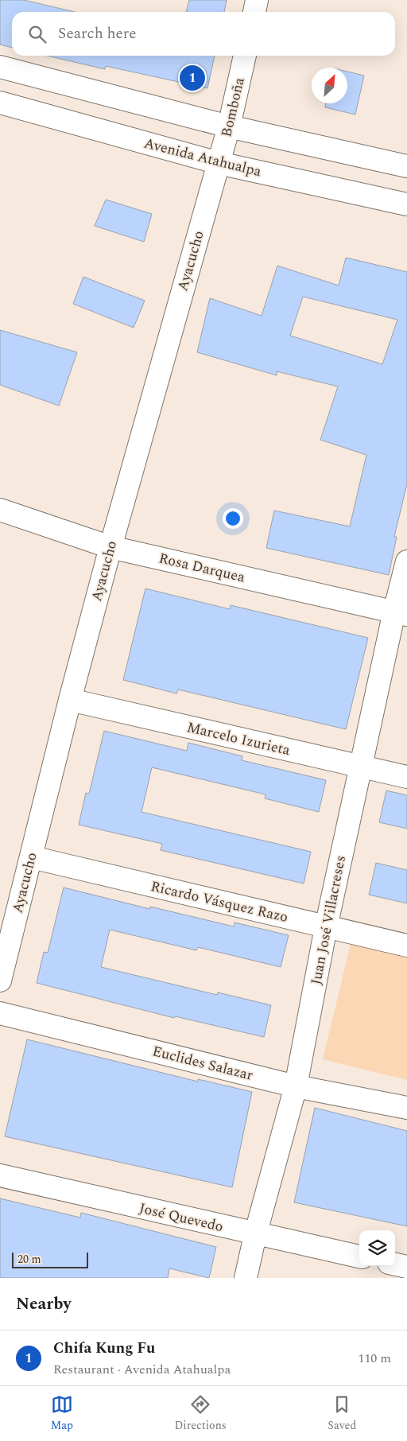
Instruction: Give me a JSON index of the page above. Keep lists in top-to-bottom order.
{
  "streets": {
    "street": [
      "Bomboña",
      "Avenida Atahualpa",
      "Ayacucho",
      "Rosa Darquea",
      "Marcelo Izurieta",
      "Ricardo Vásquez Razo",
      "Juan José Villacreses",
      "Euclides Salazar",
      "José Quevedo"
    ]
  },
  "crossings": [
    ["Bomboña", "Avenida Atahualpa"],
    ["Bomboña", "Ayacucho"],
    ["Avenida Atahualpa", "Ayacucho"],
    ["Ayacucho", "Rosa Darquea"],
    ["Ayacucho", "Marcelo Izurieta"],
    ["Ayacucho", "Ricardo Vásquez Razo"],
    ["Rosa Darquea", "Juan José Villacreses"],
    ["Marcelo Izurieta", "Juan José Villacreses"],
    ["Ricardo Vásquez Razo", "Juan José Villacreses"],
    ["Juan José Villacreses", "Euclides Salazar"],
    ["Juan José Villacreses", "José Quevedo"]
  ],
  "scale_bar": "20 m",
  "north": "top right",
  "page": {
    "search": "Search here",
    "pins": "1",
    "scale": "20 m",
    "heading": "Nearby",
    "list": [
      {
        "mark": "1",
        "name": "Chifa Kung Fu",
        "note": "Restaurant · Avenida Atahualpa",
        "value": "110 m"
      }
    ],
    "nav": ["Map", "Directions", "Saved"]
  }
}
